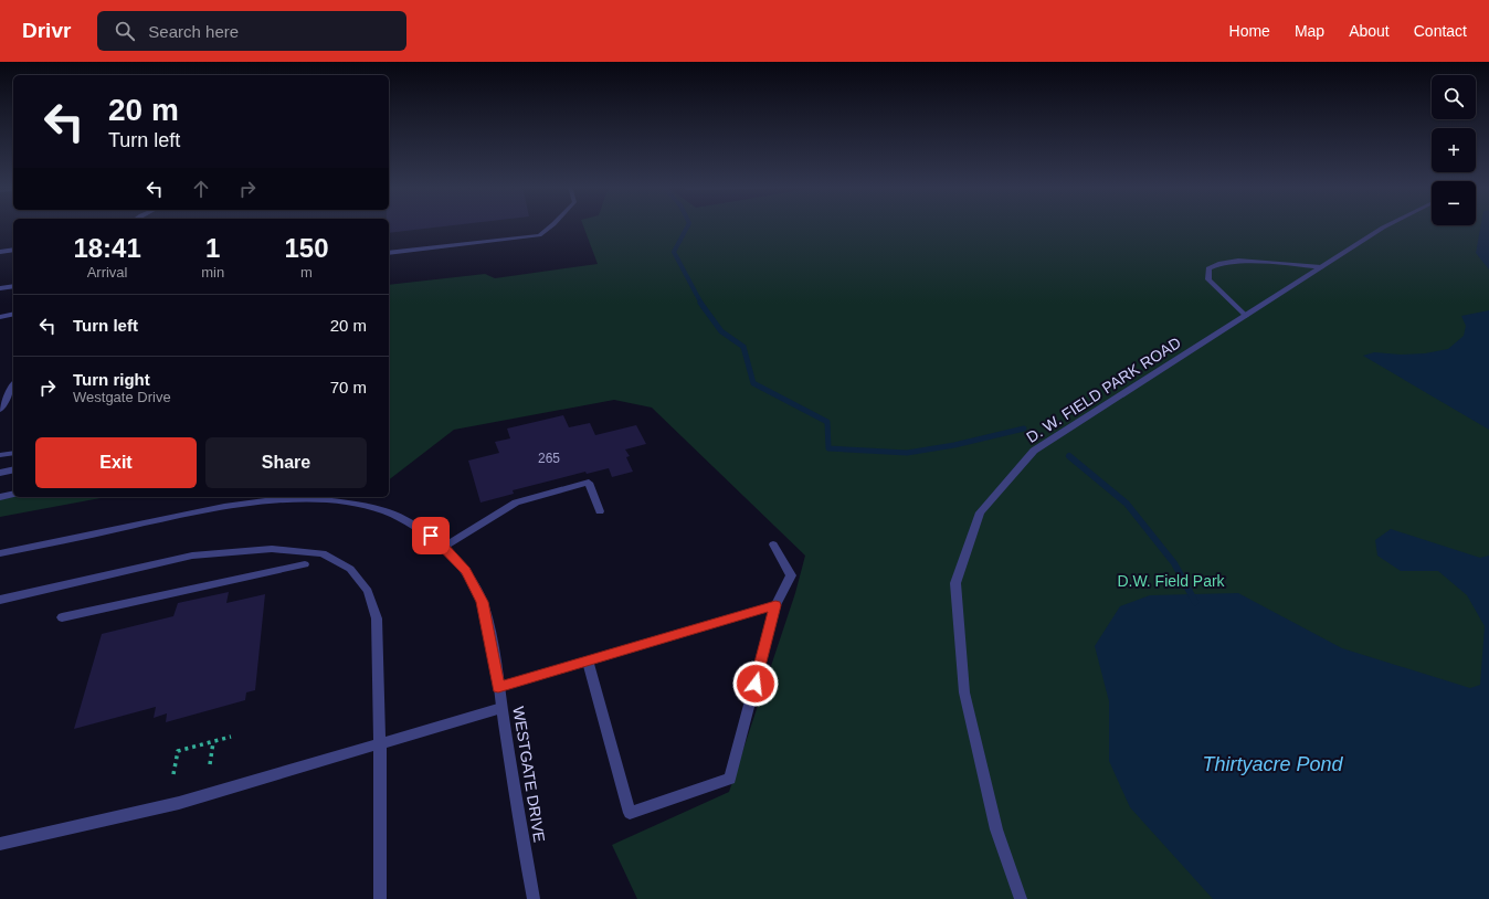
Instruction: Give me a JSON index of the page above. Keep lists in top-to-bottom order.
{
  "streets": {
    "street": ["D. W. FIELD PARK ROAD", "WESTGATE DRIVE"]
  },
  "water": ["Thirtyacre Pond"],
  "parks": ["D.W. Field Park"],
  "house_numbers": ["265"],
  "page": {
    "header": "Drivr",
    "search": "Search here",
    "nav": [
      "Home",
      "Map",
      "About",
      "Contact"
    ],
    "map_buttons": ["+", "−"],
    "turn": ["20 m", "Turn left"],
    "eta": [
      "18:41",
      "Arrival",
      "1",
      "min",
      "150",
      "m"
    ],
    "list": [
      {
        "name": "Turn left",
        "value": "20 m"
      },
      {
        "name": "Turn right",
        "note": "Westgate Drive",
        "value": "70 m"
      }
    ],
    "buttons": ["Exit", "Share"]
  }
}
